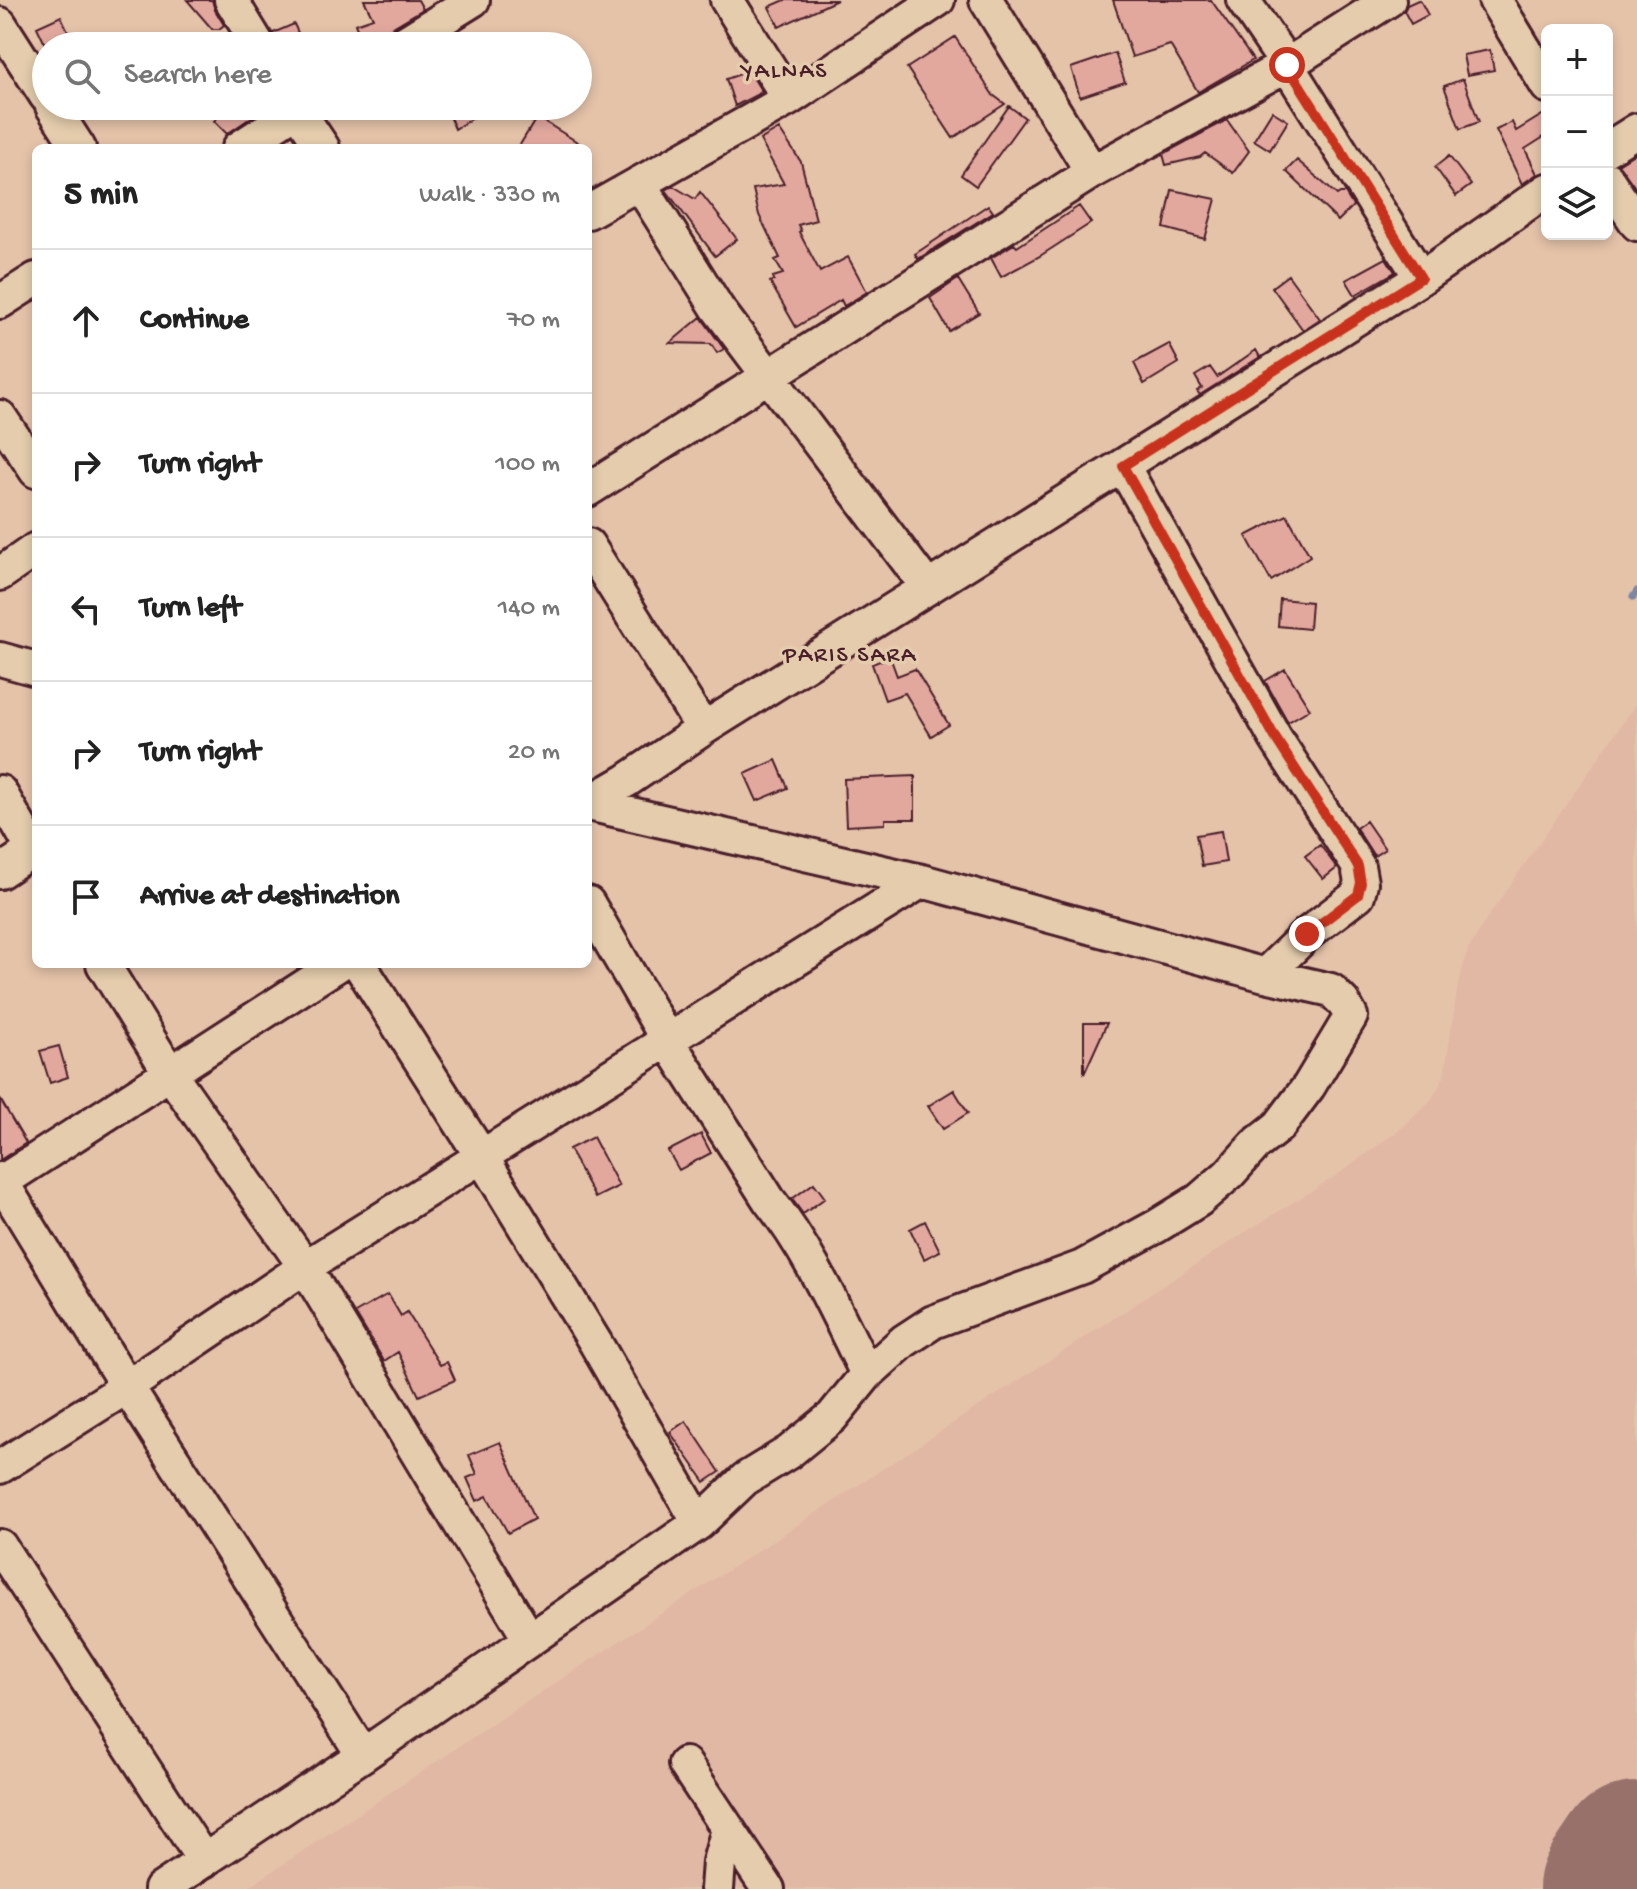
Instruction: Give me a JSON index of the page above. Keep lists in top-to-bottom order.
{
  "districts": ["YALNAS", "PARIS SARA"],
  "page": {
    "map_buttons": ["+", "−"],
    "search": "Search here",
    "heading": ["5 min", "Walk · 330 m"],
    "list": [
      ["Continue", "70 m"],
      ["Turn right", "100 m"],
      ["Turn left", "140 m"],
      ["Turn right", "20 m"],
      "Arrive at destination"
    ]
  }
}
